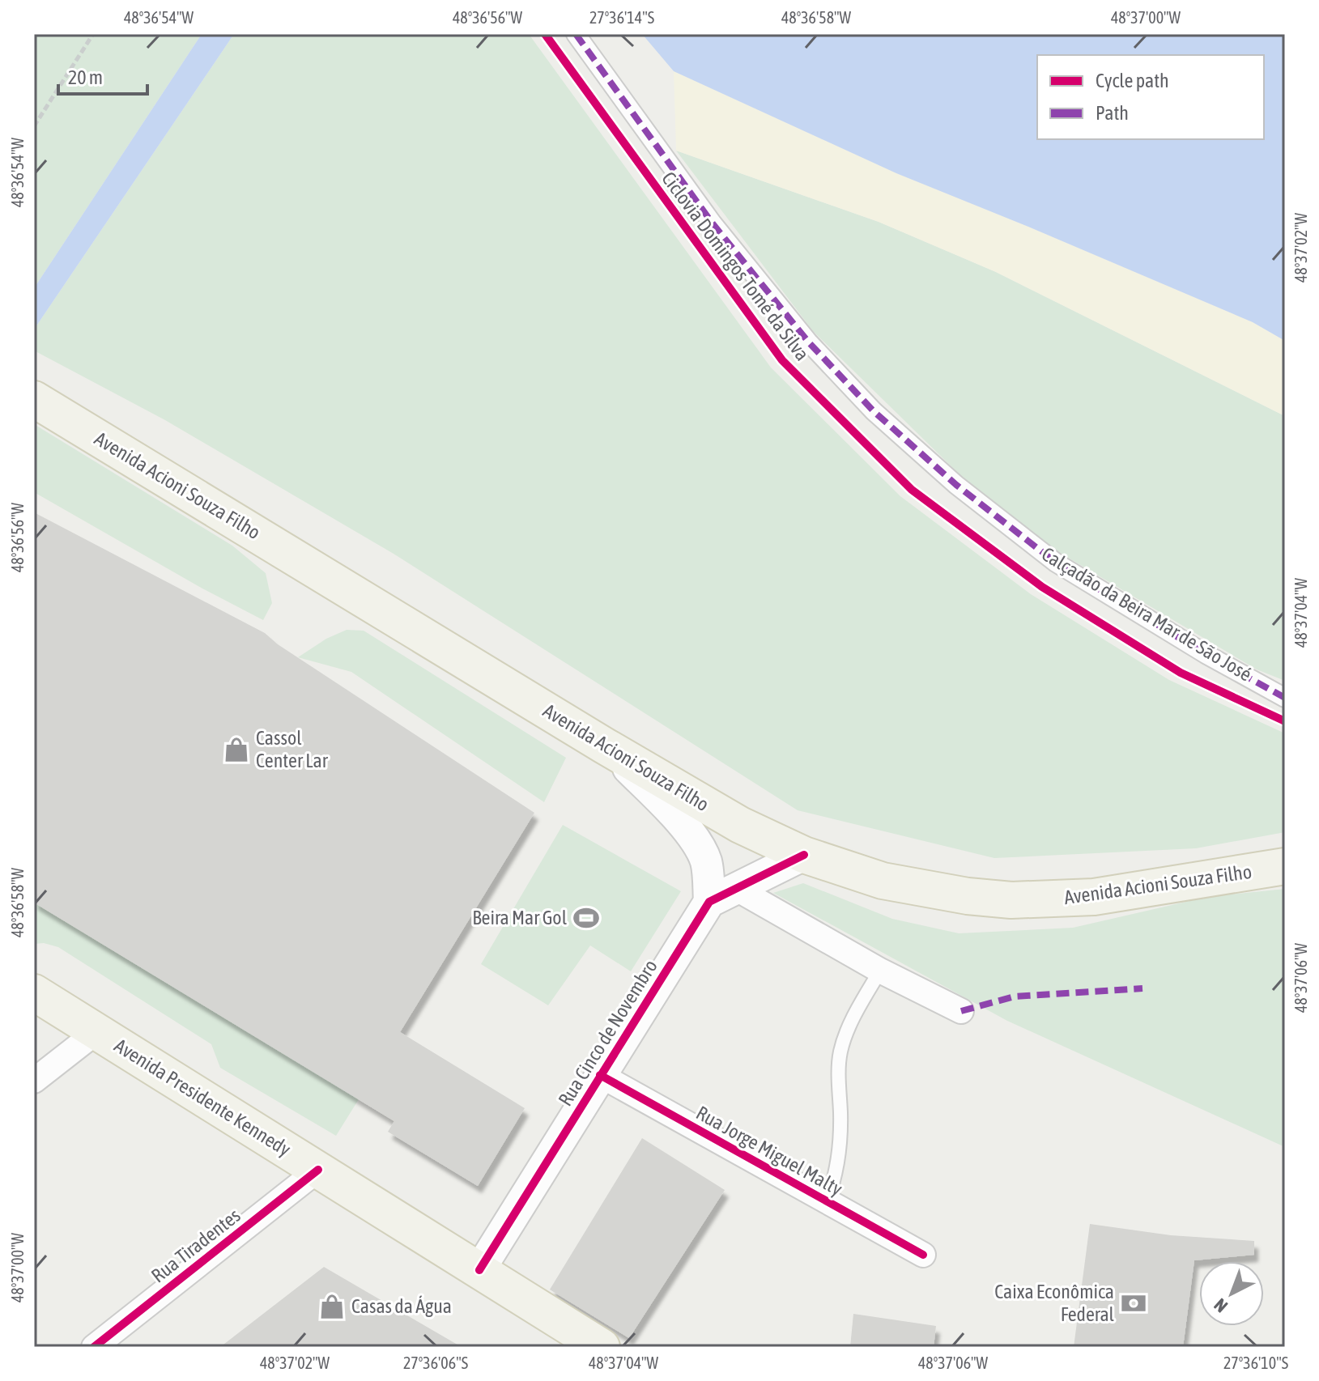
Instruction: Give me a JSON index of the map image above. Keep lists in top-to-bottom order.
{
  "streets": {
    "main road": ["Avenida Acioni Souza Filho", "Avenida Presidente Kennedy"],
    "street": [
      "Calçadão da Beira Mar de São José",
      "Rua Cinco de Novembro",
      "Rua Jorge Miguel Malty",
      "Rua Tiradentes"
    ],
    "cycle path": ["Ciclovia Domingos Tomé da Silva"]
  },
  "crossings": [
    ["Rua Cinco de Novembro", "Avenida Presidente Kennedy"],
    ["Rua Cinco de Novembro", "Rua Jorge Miguel Malty"],
    ["Avenida Presidente Kennedy", "Rua Tiradentes"]
  ],
  "places": {
    "shop": ["Cassol Center Lar", "Casas da Água"],
    "sports": ["Beira Mar Gol"],
    "bank": ["Caixa Econômica Federal"]
  },
  "legend": ["Cycle path", "Path"],
  "scale_bar": "20 m",
  "north": "bottom left",
  "coordinates": [
    "48°36'54\"W",
    "48°36'56\"W",
    "27°36'14\"S",
    "48°36'58\"W",
    "48°37'00\"W",
    "48°37'02\"W",
    "48°37'04\"W",
    "48°37'06\"W",
    "27°36'06\"S",
    "27°36'10\"S"
  ]
}
